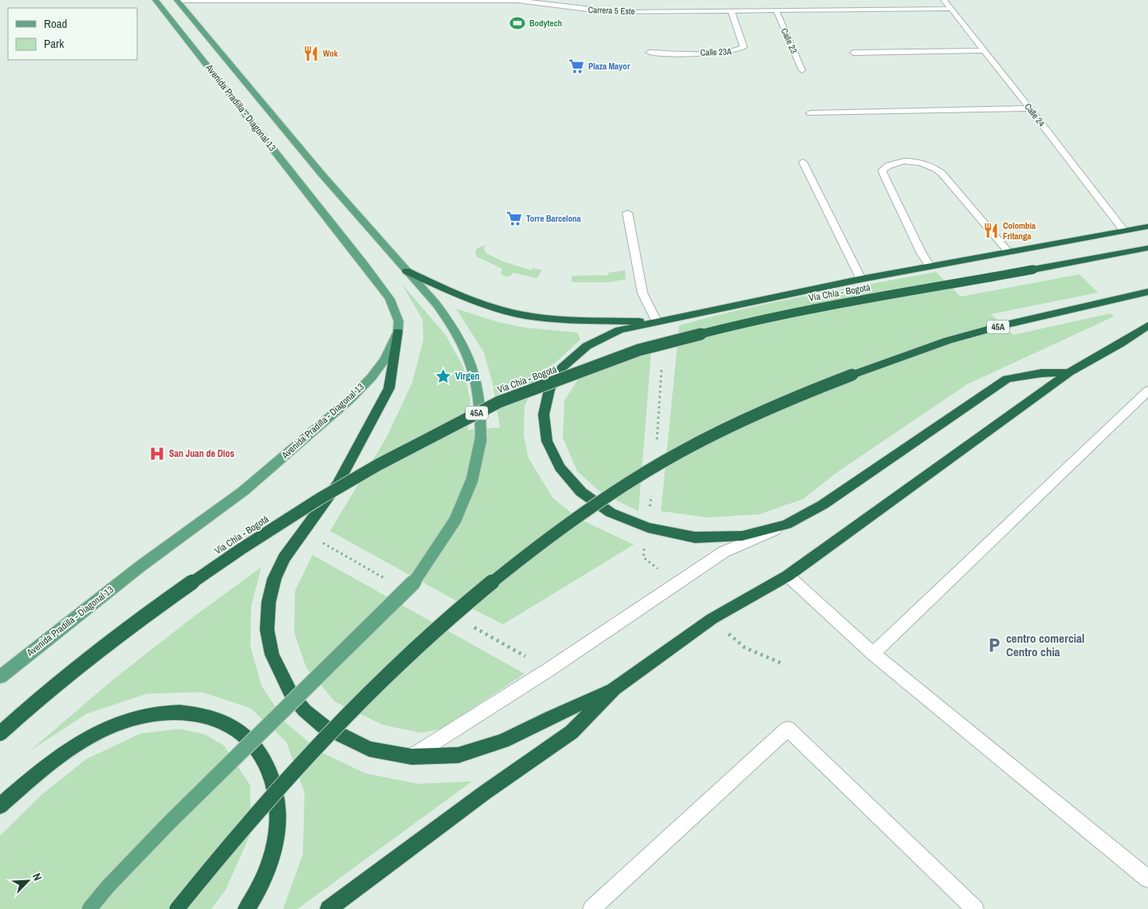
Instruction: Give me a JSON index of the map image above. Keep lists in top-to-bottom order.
{
  "streets": {
    "highway": ["Vía Chía - Bogotá", "45A"],
    "main road": ["Avenida Pradilla - Diagonal 13"],
    "street": [
      "Carrera 5 Este",
      "Calle 23",
      "Calle 23A",
      "Calle 24"
    ]
  },
  "crossings": [
    ["Carrera 5 Este", "Calle 23"],
    ["Carrera 5 Este", "Calle 23A"],
    ["Carrera 5 Este", "Avenida Pradilla - Diagonal 13"],
    ["Carrera 5 Este", "Calle 24"]
  ],
  "places": {
    "sports": ["Bodytech"],
    "restaurant": ["Wok", "Colombia Fritanga"],
    "supermarket": ["Plaza Mayor", "Torre Barcelona"],
    "place": ["Virgen"],
    "hospital": ["San Juan de Dios"],
    "parking": ["centro comercial Centro chia"]
  },
  "legend": ["Road", "Park"],
  "north": "top right"
}
